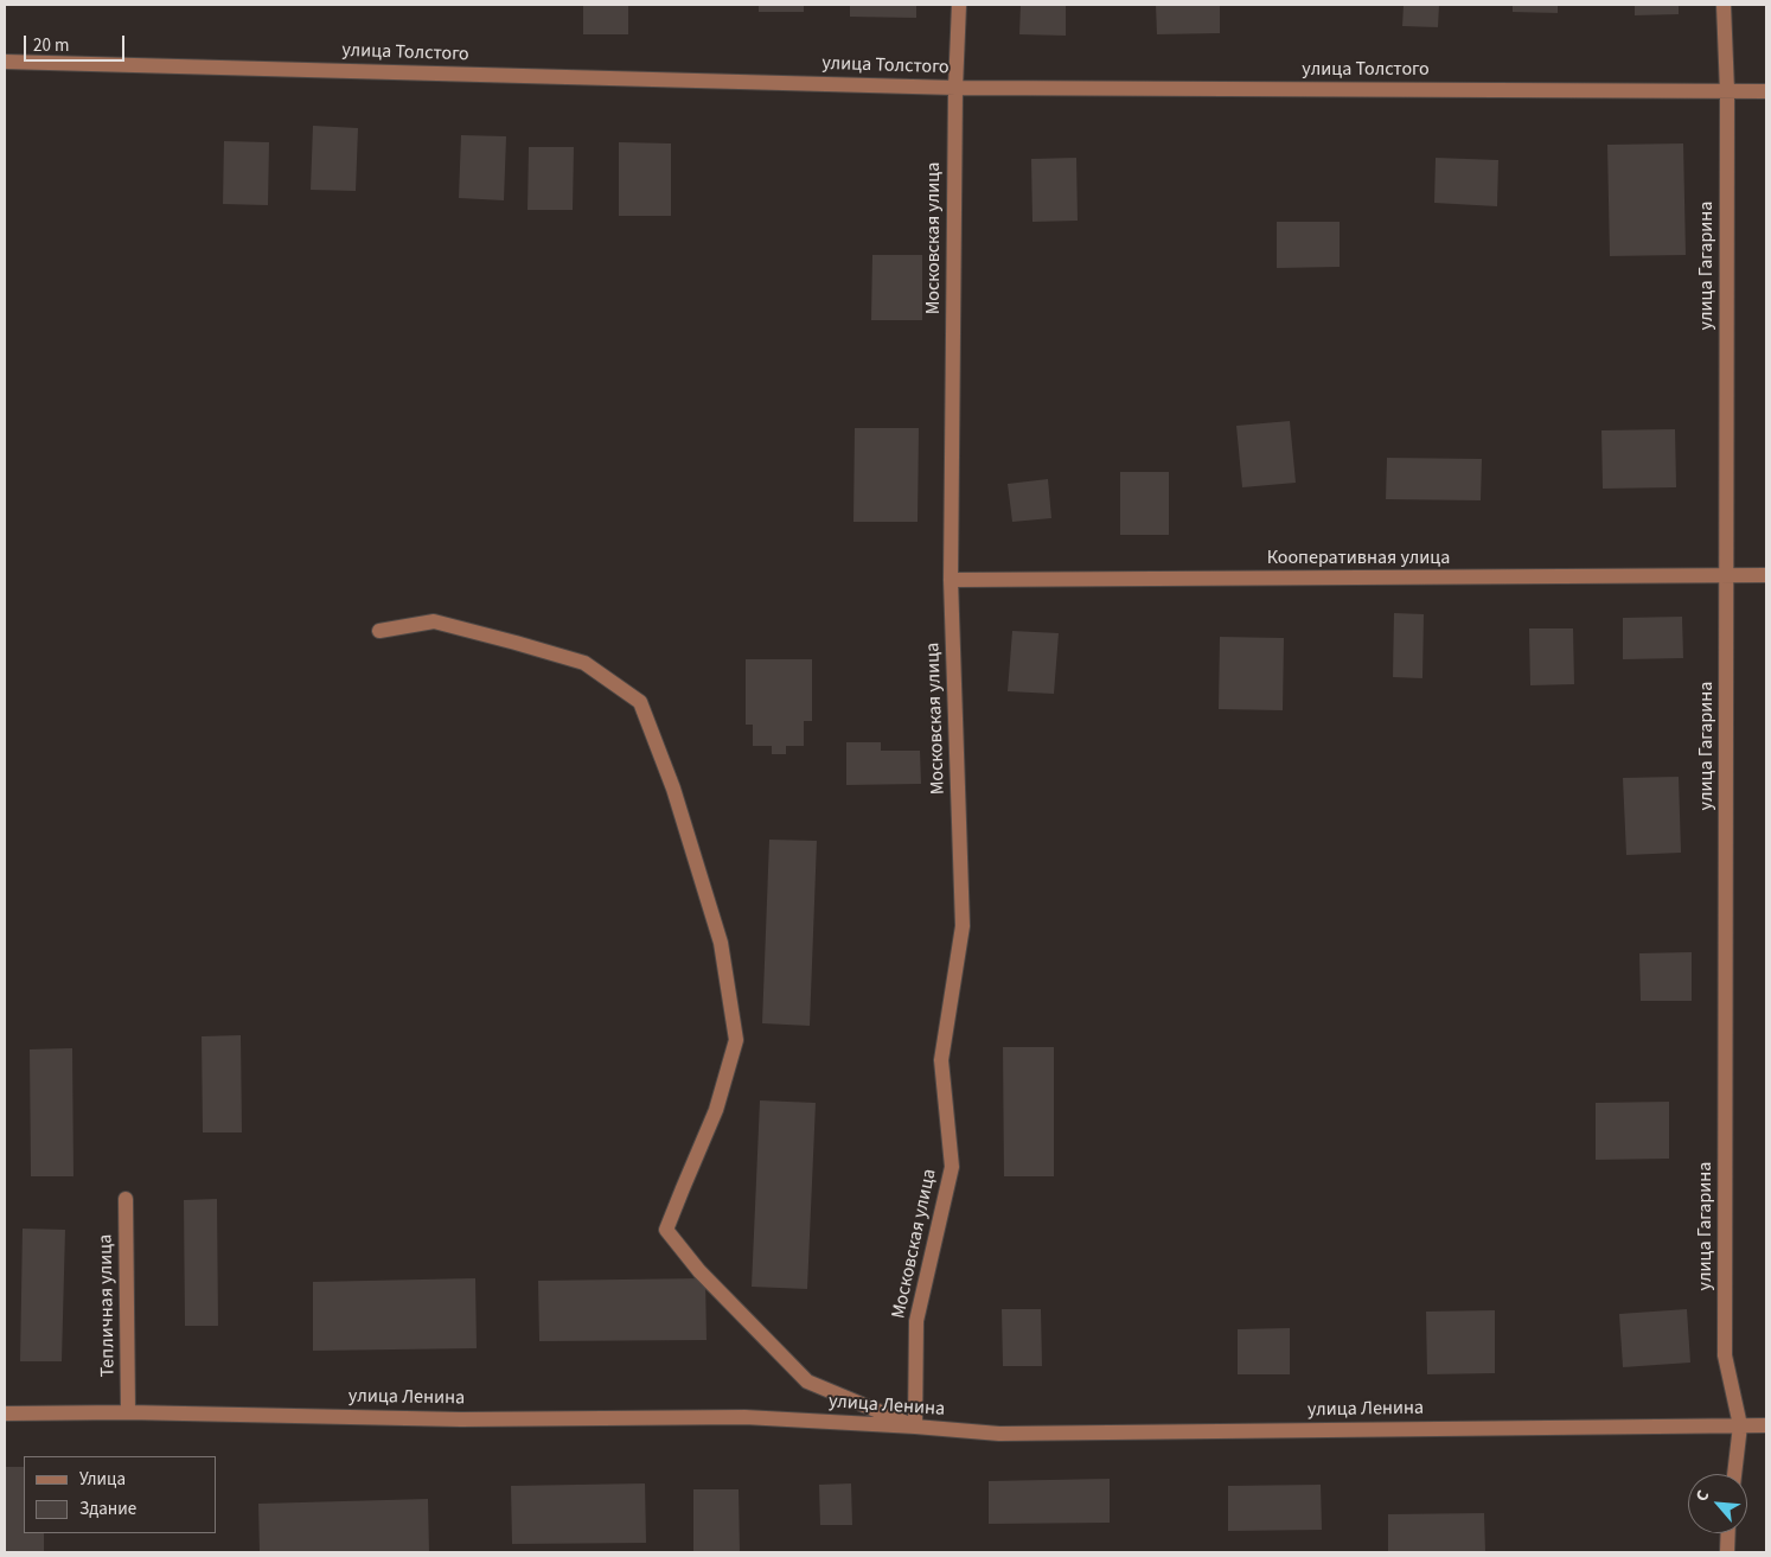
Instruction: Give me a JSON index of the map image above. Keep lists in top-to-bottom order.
{
  "streets": {
    "street": [
      "улица Толстого",
      "Московская улица",
      "улица Гагарина",
      "Кооперативная улица",
      "Тепличная улица",
      "улица Ленина"
    ]
  },
  "crossings": [
    ["улица Толстого", "Московская улица"],
    ["улица Толстого", "улица Гагарина"],
    ["Московская улица", "Кооперативная улица"],
    ["Московская улица", "улица Ленина"],
    ["улица Гагарина", "Кооперативная улица"],
    ["улица Гагарина", "улица Ленина"],
    ["Тепличная улица", "улица Ленина"]
  ],
  "legend": ["Улица", "Здание"],
  "scale_bar": "20 m",
  "north": "top left"
}
